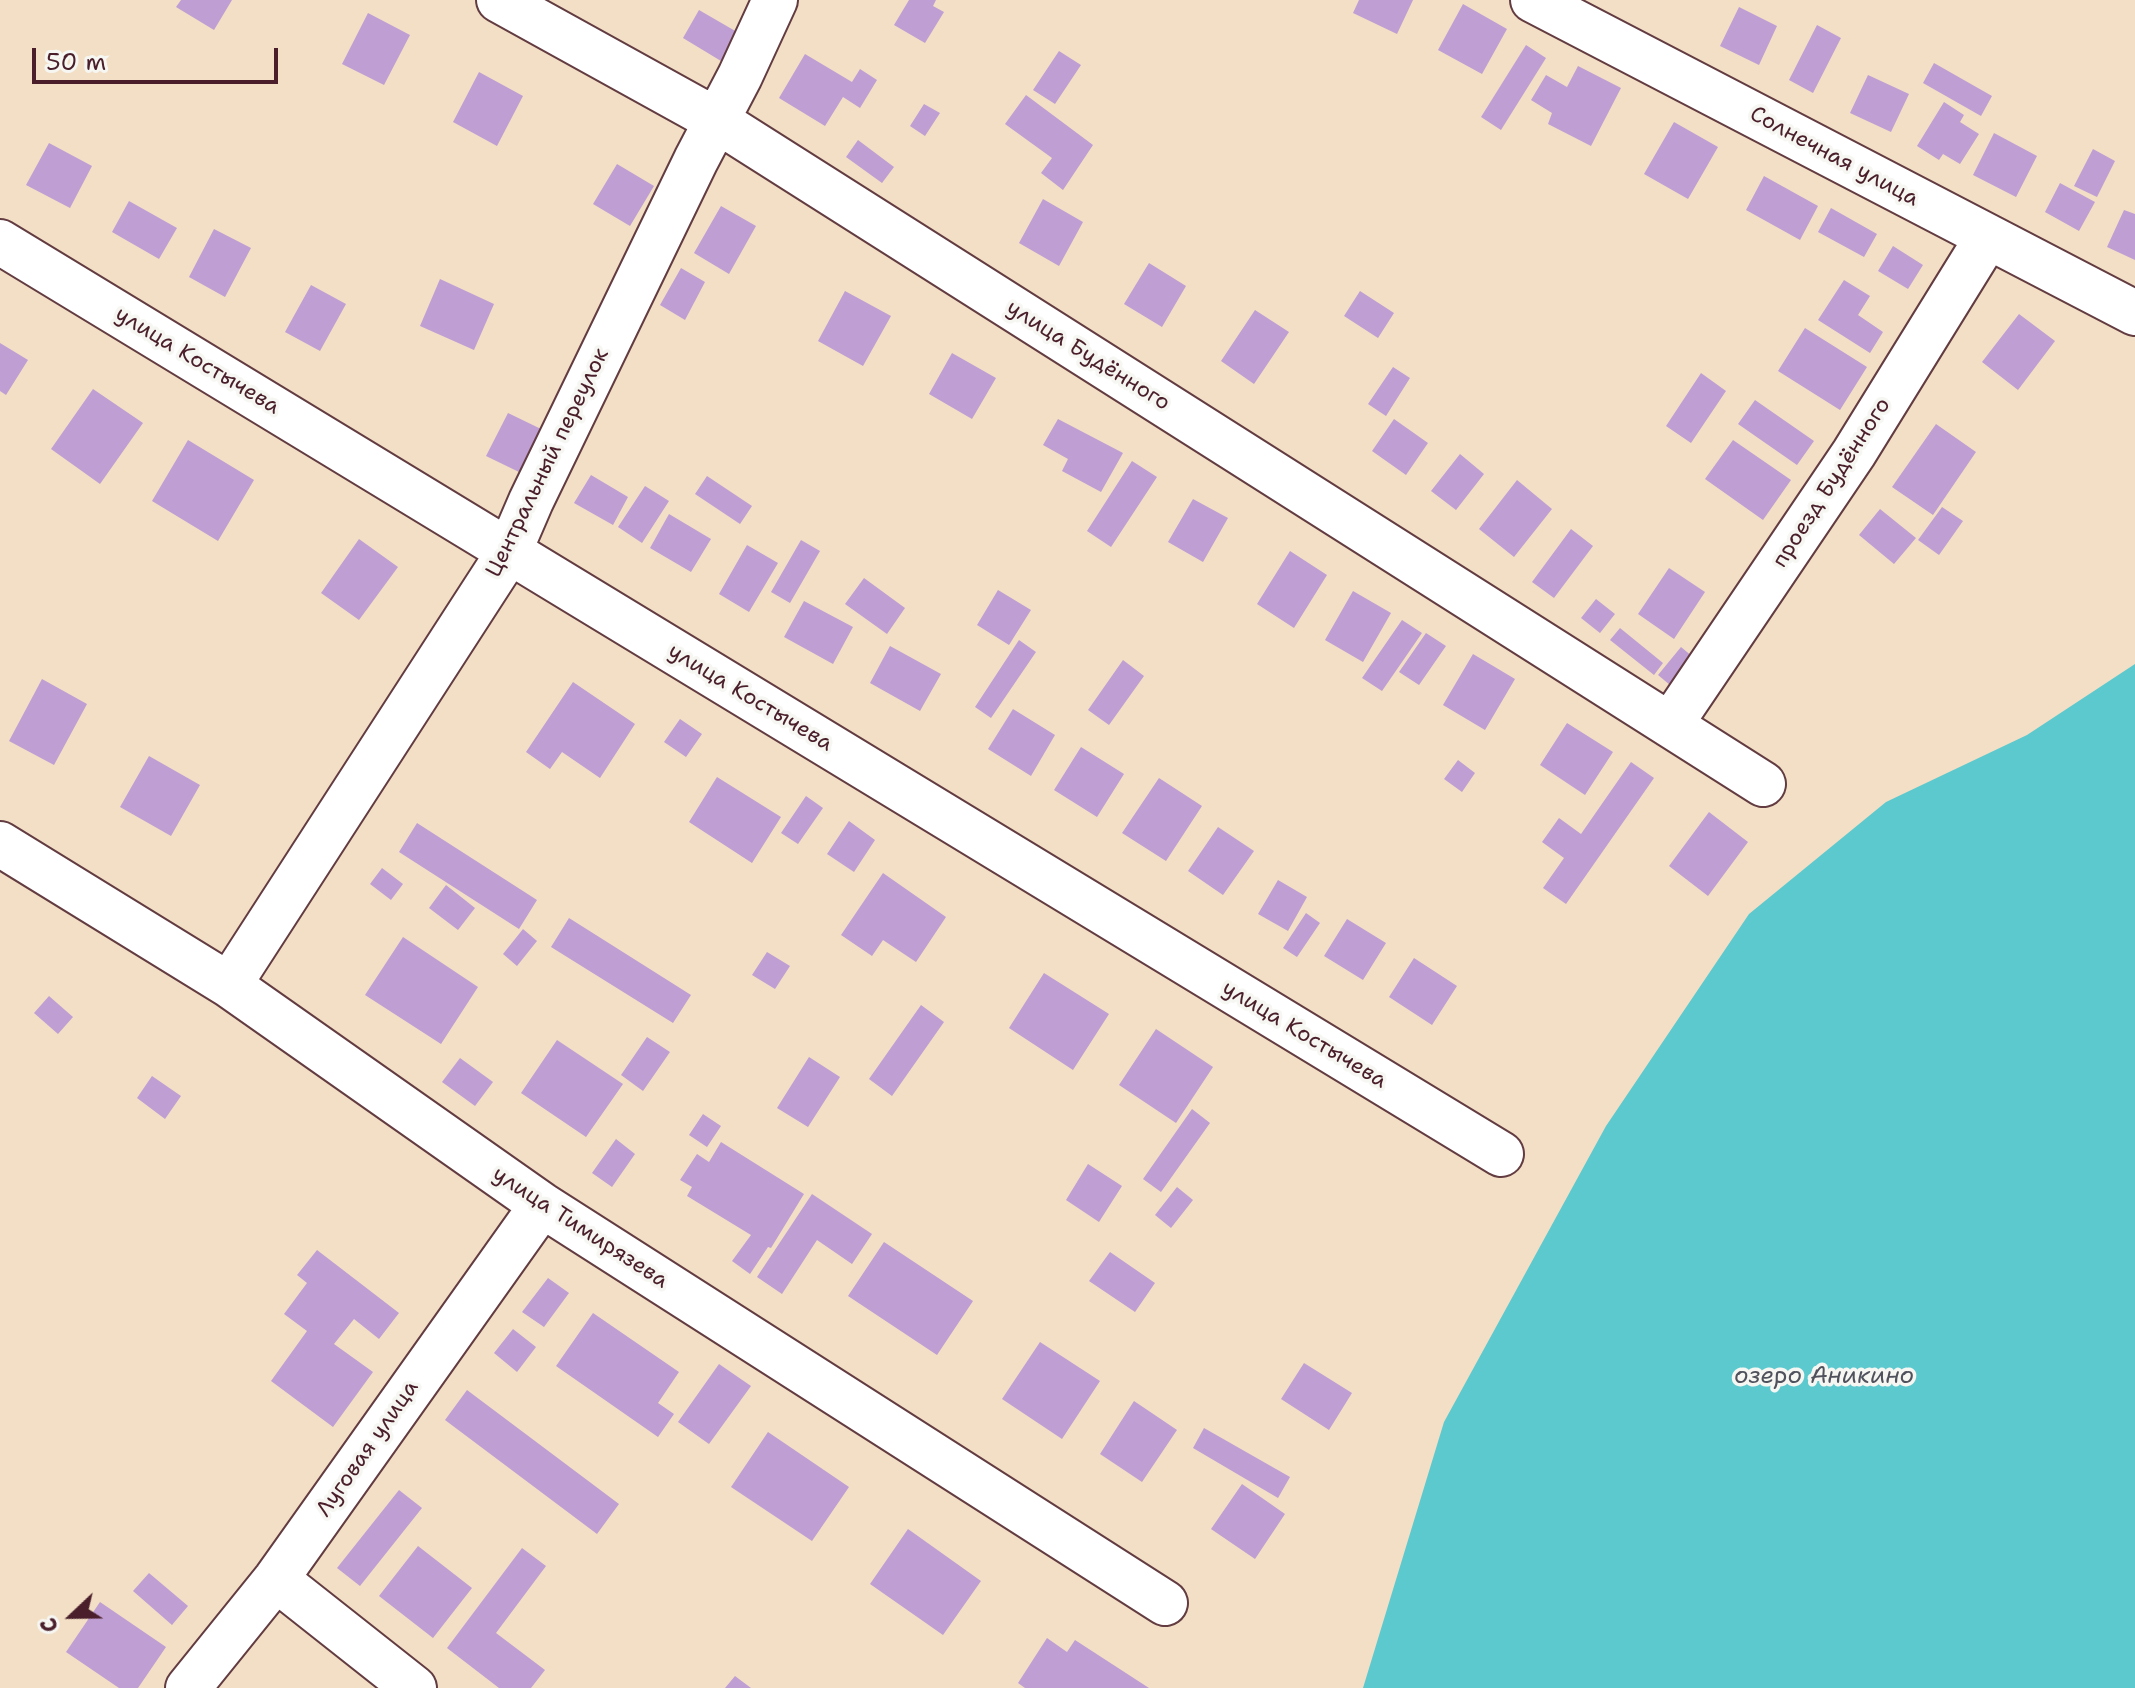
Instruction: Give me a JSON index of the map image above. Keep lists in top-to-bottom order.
{
  "streets": {
    "street": [
      "Солнечная улица",
      "улица Будённого",
      "улица Костычева",
      "Центральный переулок",
      "проезд Будённого",
      "улица Тимирязева",
      "Луговая улица"
    ]
  },
  "crossings": [
    ["Солнечная улица", "проезд Будённого"],
    ["улица Будённого", "Центральный переулок"],
    ["улица Будённого", "проезд Будённого"],
    ["улица Костычева", "Центральный переулок"],
    ["Центральный переулок", "улица Тимирязева"],
    ["улица Тимирязева", "Луговая улица"]
  ],
  "water": ["озеро Аникино"],
  "scale_bar": "50 m",
  "north": "left"
}
